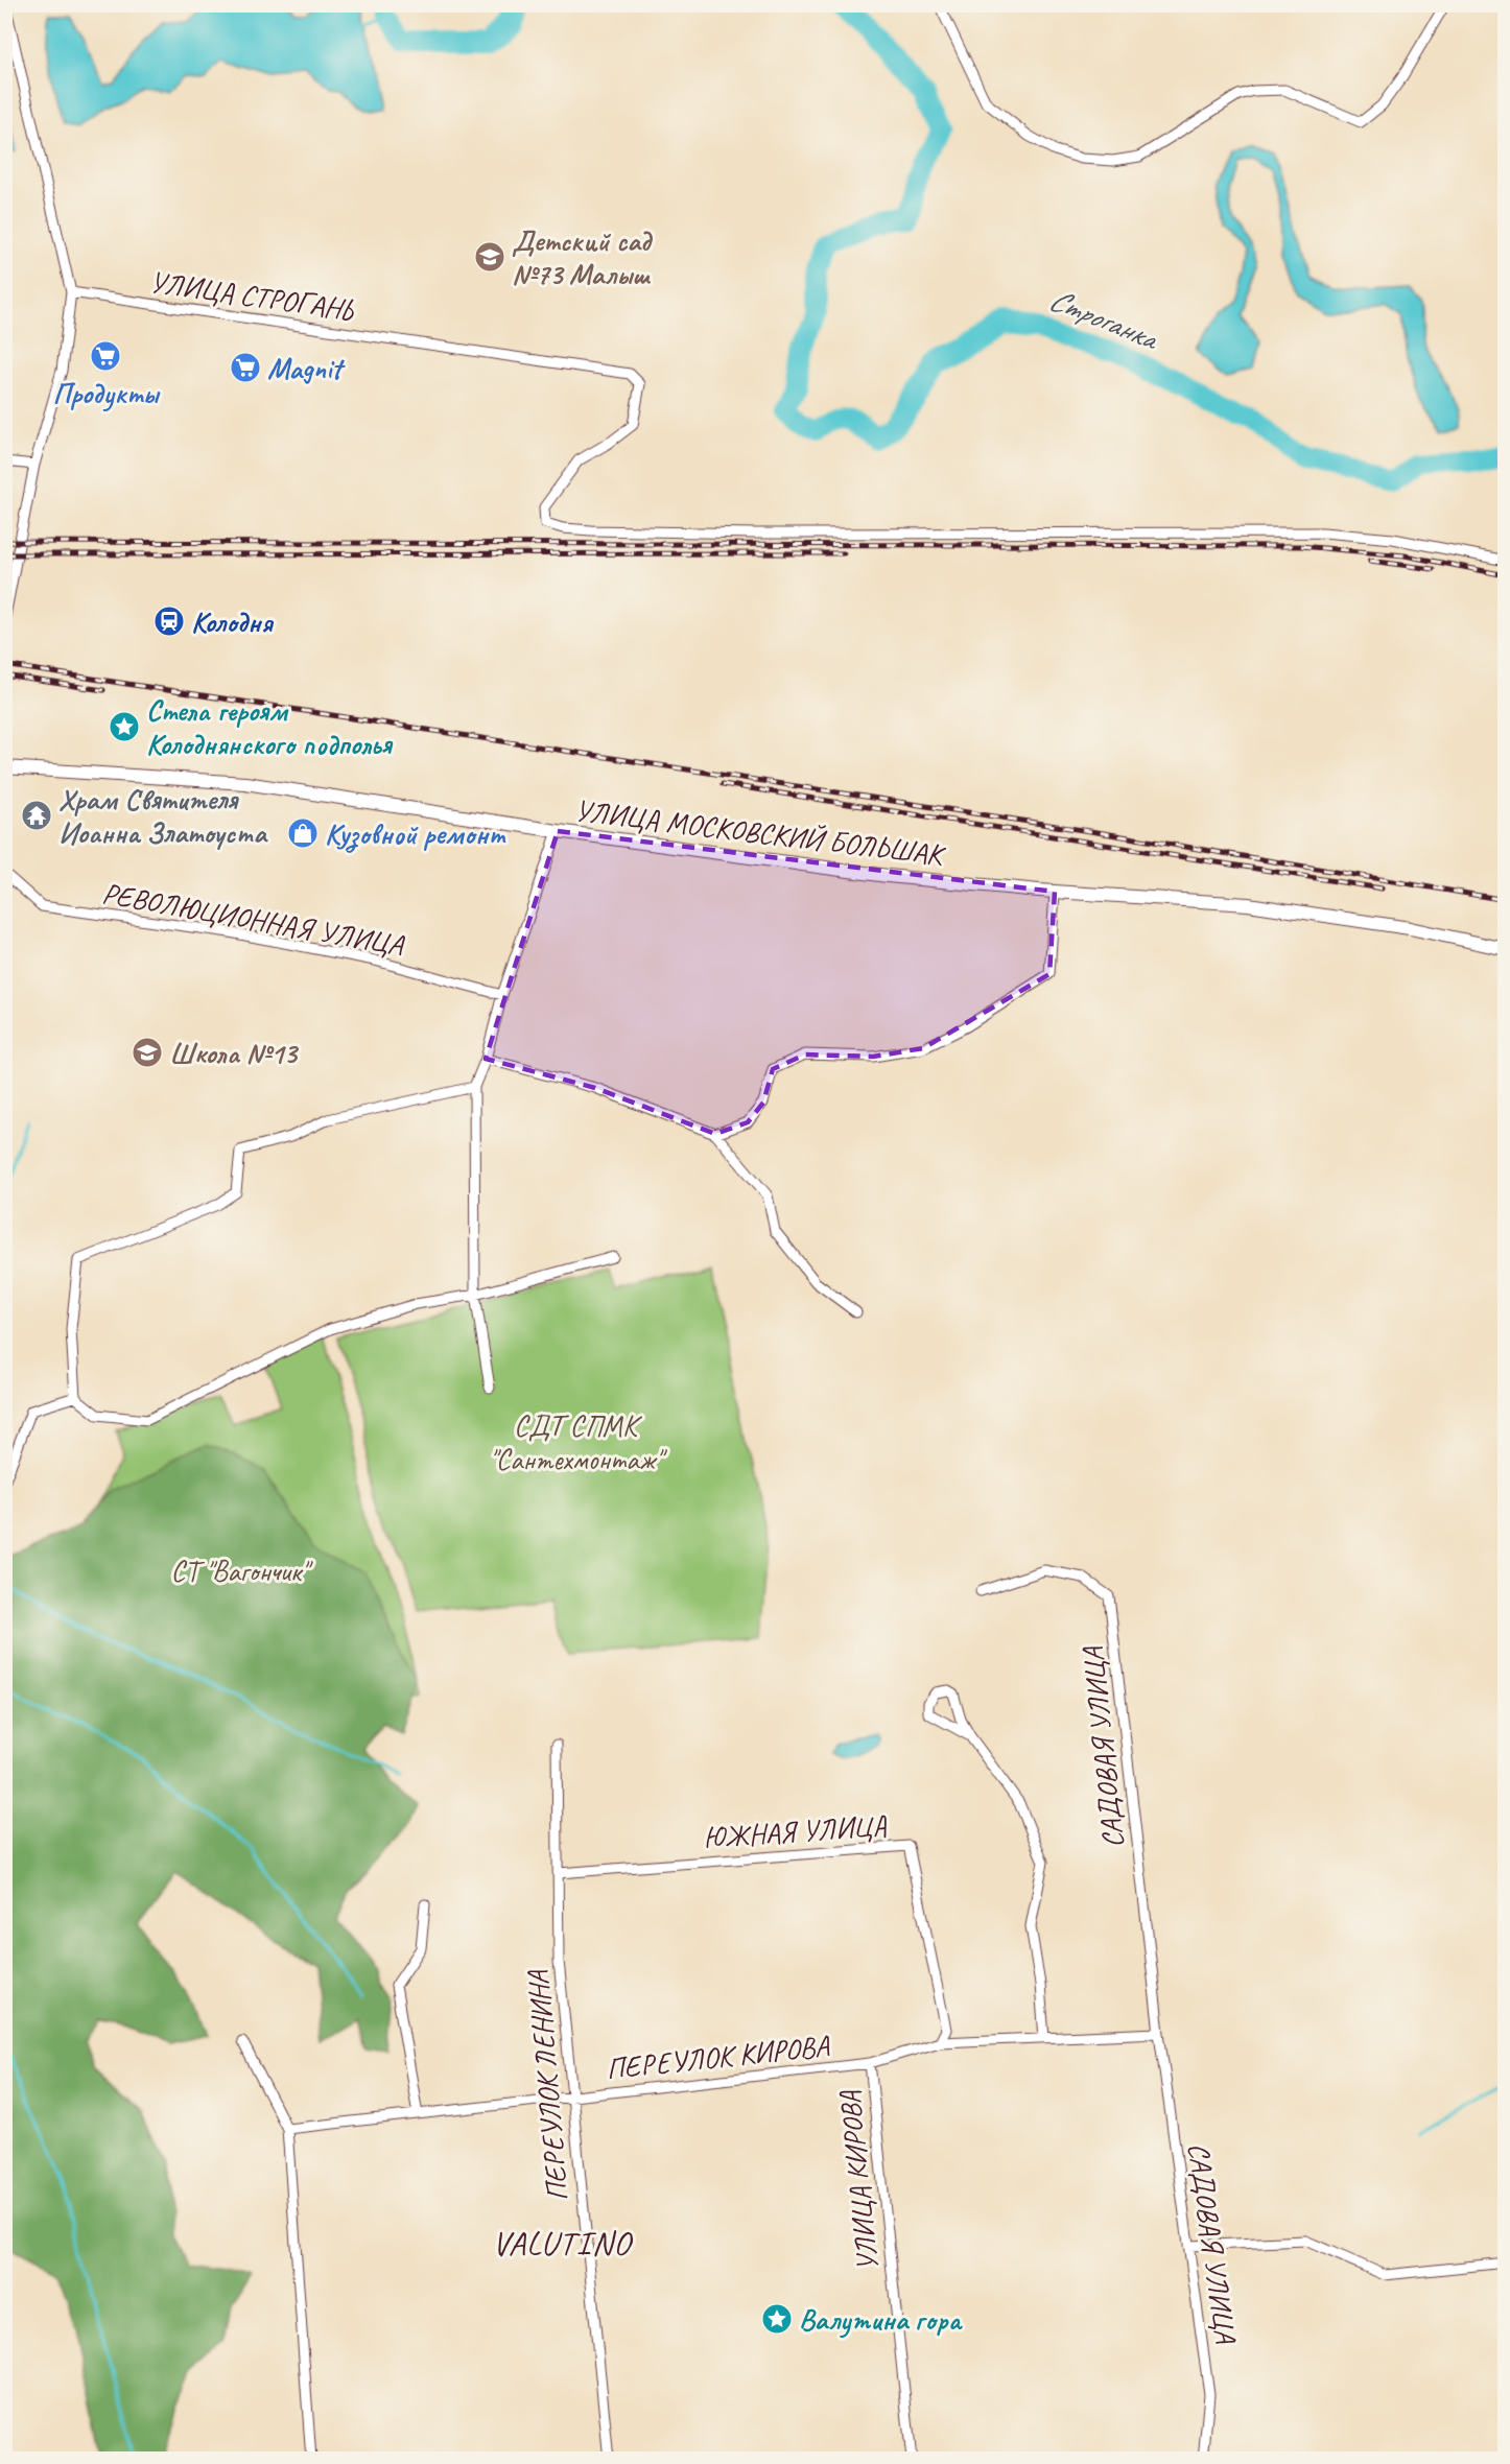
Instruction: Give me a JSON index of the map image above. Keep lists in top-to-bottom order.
{
  "streets": {
    "street": [
      "УЛИЦА СТРОГАНЬ",
      "УЛИЦА МОСКОВСКИЙ БОЛЬШАК",
      "РЕВОЛЮЦИОННАЯ УЛИЦА",
      "САДОВАЯ УЛИЦА",
      "ЮЖНАЯ УЛИЦА",
      "ПЕРЕУЛОК КИРОВА",
      "ПЕРЕУЛОК ЛЕНИНА",
      "УЛИЦА КИРОВА"
    ]
  },
  "crossings": [
    ["ЮЖНАЯ УЛИЦА", "ПЕРЕУЛОК ЛЕНИНА"],
    ["ПЕРЕУЛОК КИРОВА", "ПЕРЕУЛОК ЛЕНИНА"],
    ["ПЕРЕУЛОК КИРОВА", "УЛИЦА КИРОВА"]
  ],
  "districts": ["VALUTINO"],
  "water": ["Строганка"],
  "parks": ["СДТ СПМК \"Сантехмонтаж\"", "СТ \"Вагончик\""],
  "places": {
    "school or university": ["Детский сад №73 Малыш", "Школа №13"],
    "supermarket": ["Продукты", "Magnit"],
    "station": ["Колодня"],
    "place": ["Стела героям Колоднянского подполья", "Валутина гора"],
    "temple": ["Храм Святителя Иоанна Златоуста"],
    "shop": ["Кузовной ремонт"]
  }
}
